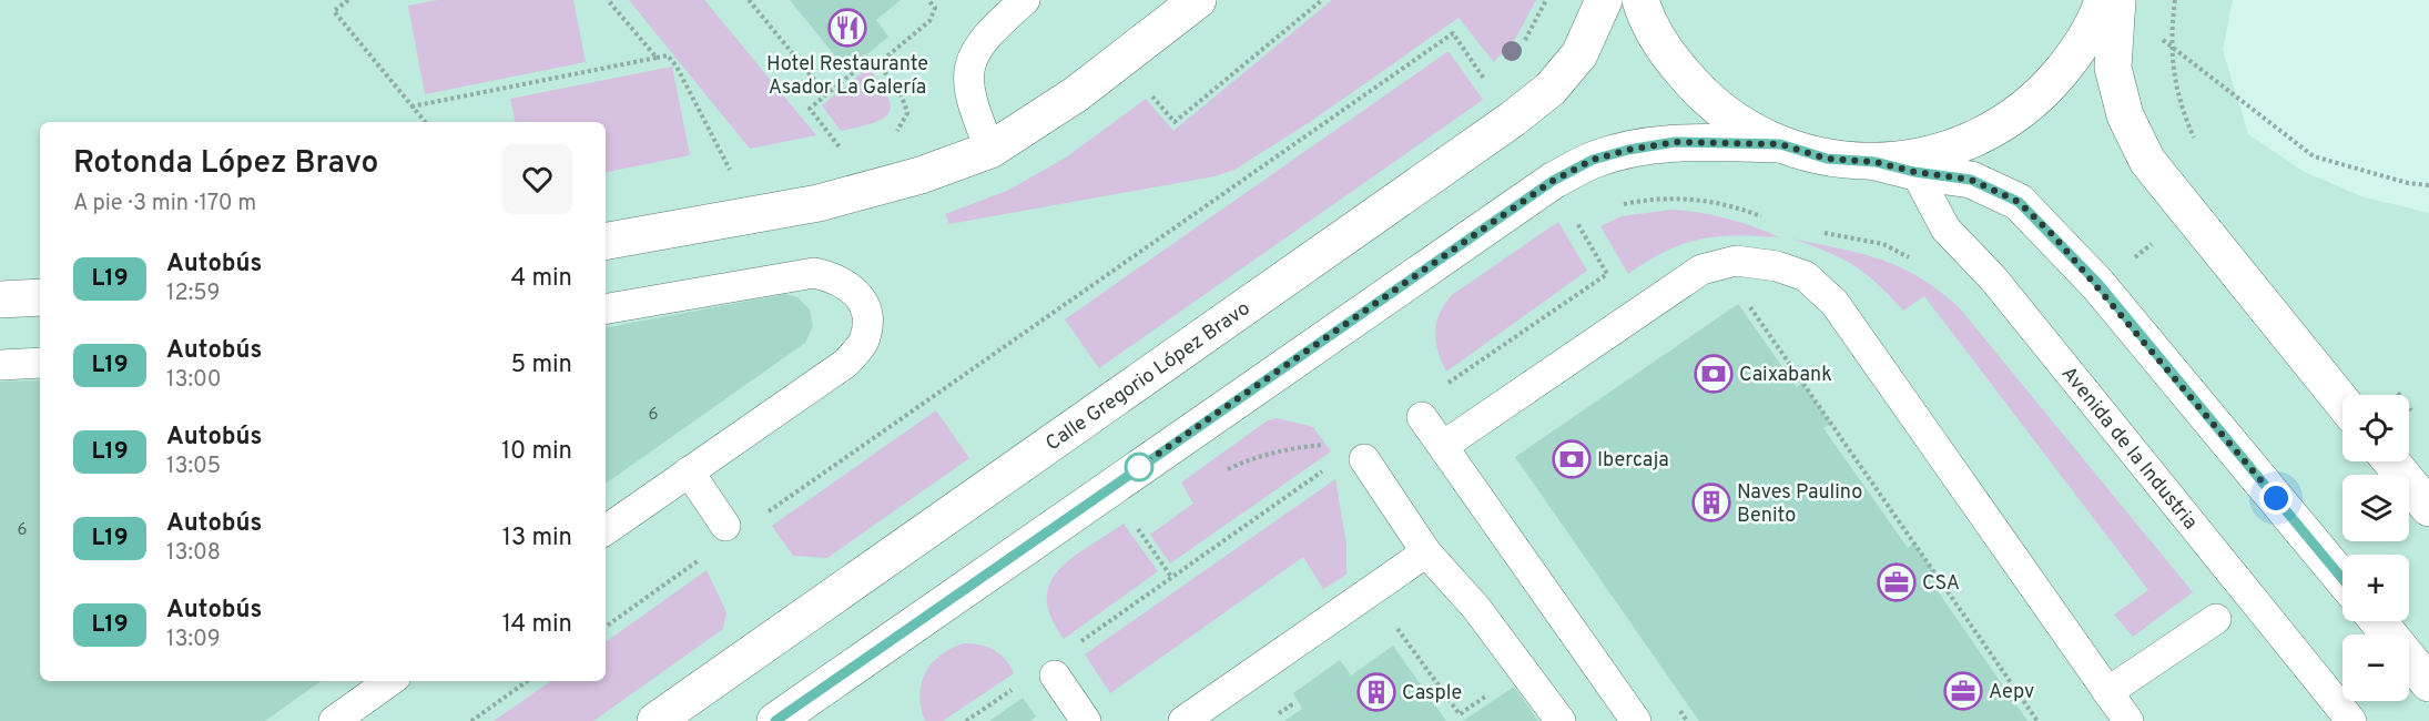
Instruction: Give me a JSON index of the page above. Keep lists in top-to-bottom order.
{
  "streets": {
    "main road": ["Calle Gregorio López Bravo"],
    "lane": ["Avenida de la Industria"]
  },
  "places": {
    "restaurant": ["Hotel Restaurante Asador La Galería"],
    "bank": ["Caixabank", "Ibercaja"],
    "building": ["Naves Paulino Benito", "Casple"],
    "office": ["CSA", "Aepv"]
  },
  "lines": ["bus line L19"],
  "house_numbers": ["6", "6"],
  "page": {
    "heading": ["Rotonda López Bravo", "A pie · 3 min · 170 m"],
    "list": [
      {
        "mark": "L19",
        "name": "Autobús",
        "note": "12:59",
        "value": "4 min"
      },
      {
        "mark": "L19",
        "name": "Autobús",
        "note": "13:00",
        "value": "5 min"
      },
      {
        "mark": "L19",
        "name": "Autobús",
        "note": "13:05",
        "value": "10 min"
      },
      {
        "mark": "L19",
        "name": "Autobús",
        "note": "13:08",
        "value": "13 min"
      },
      {
        "mark": "L19",
        "name": "Autobús",
        "note": "13:09",
        "value": "14 min"
      }
    ],
    "map_buttons": ["+", "−"]
  }
}
